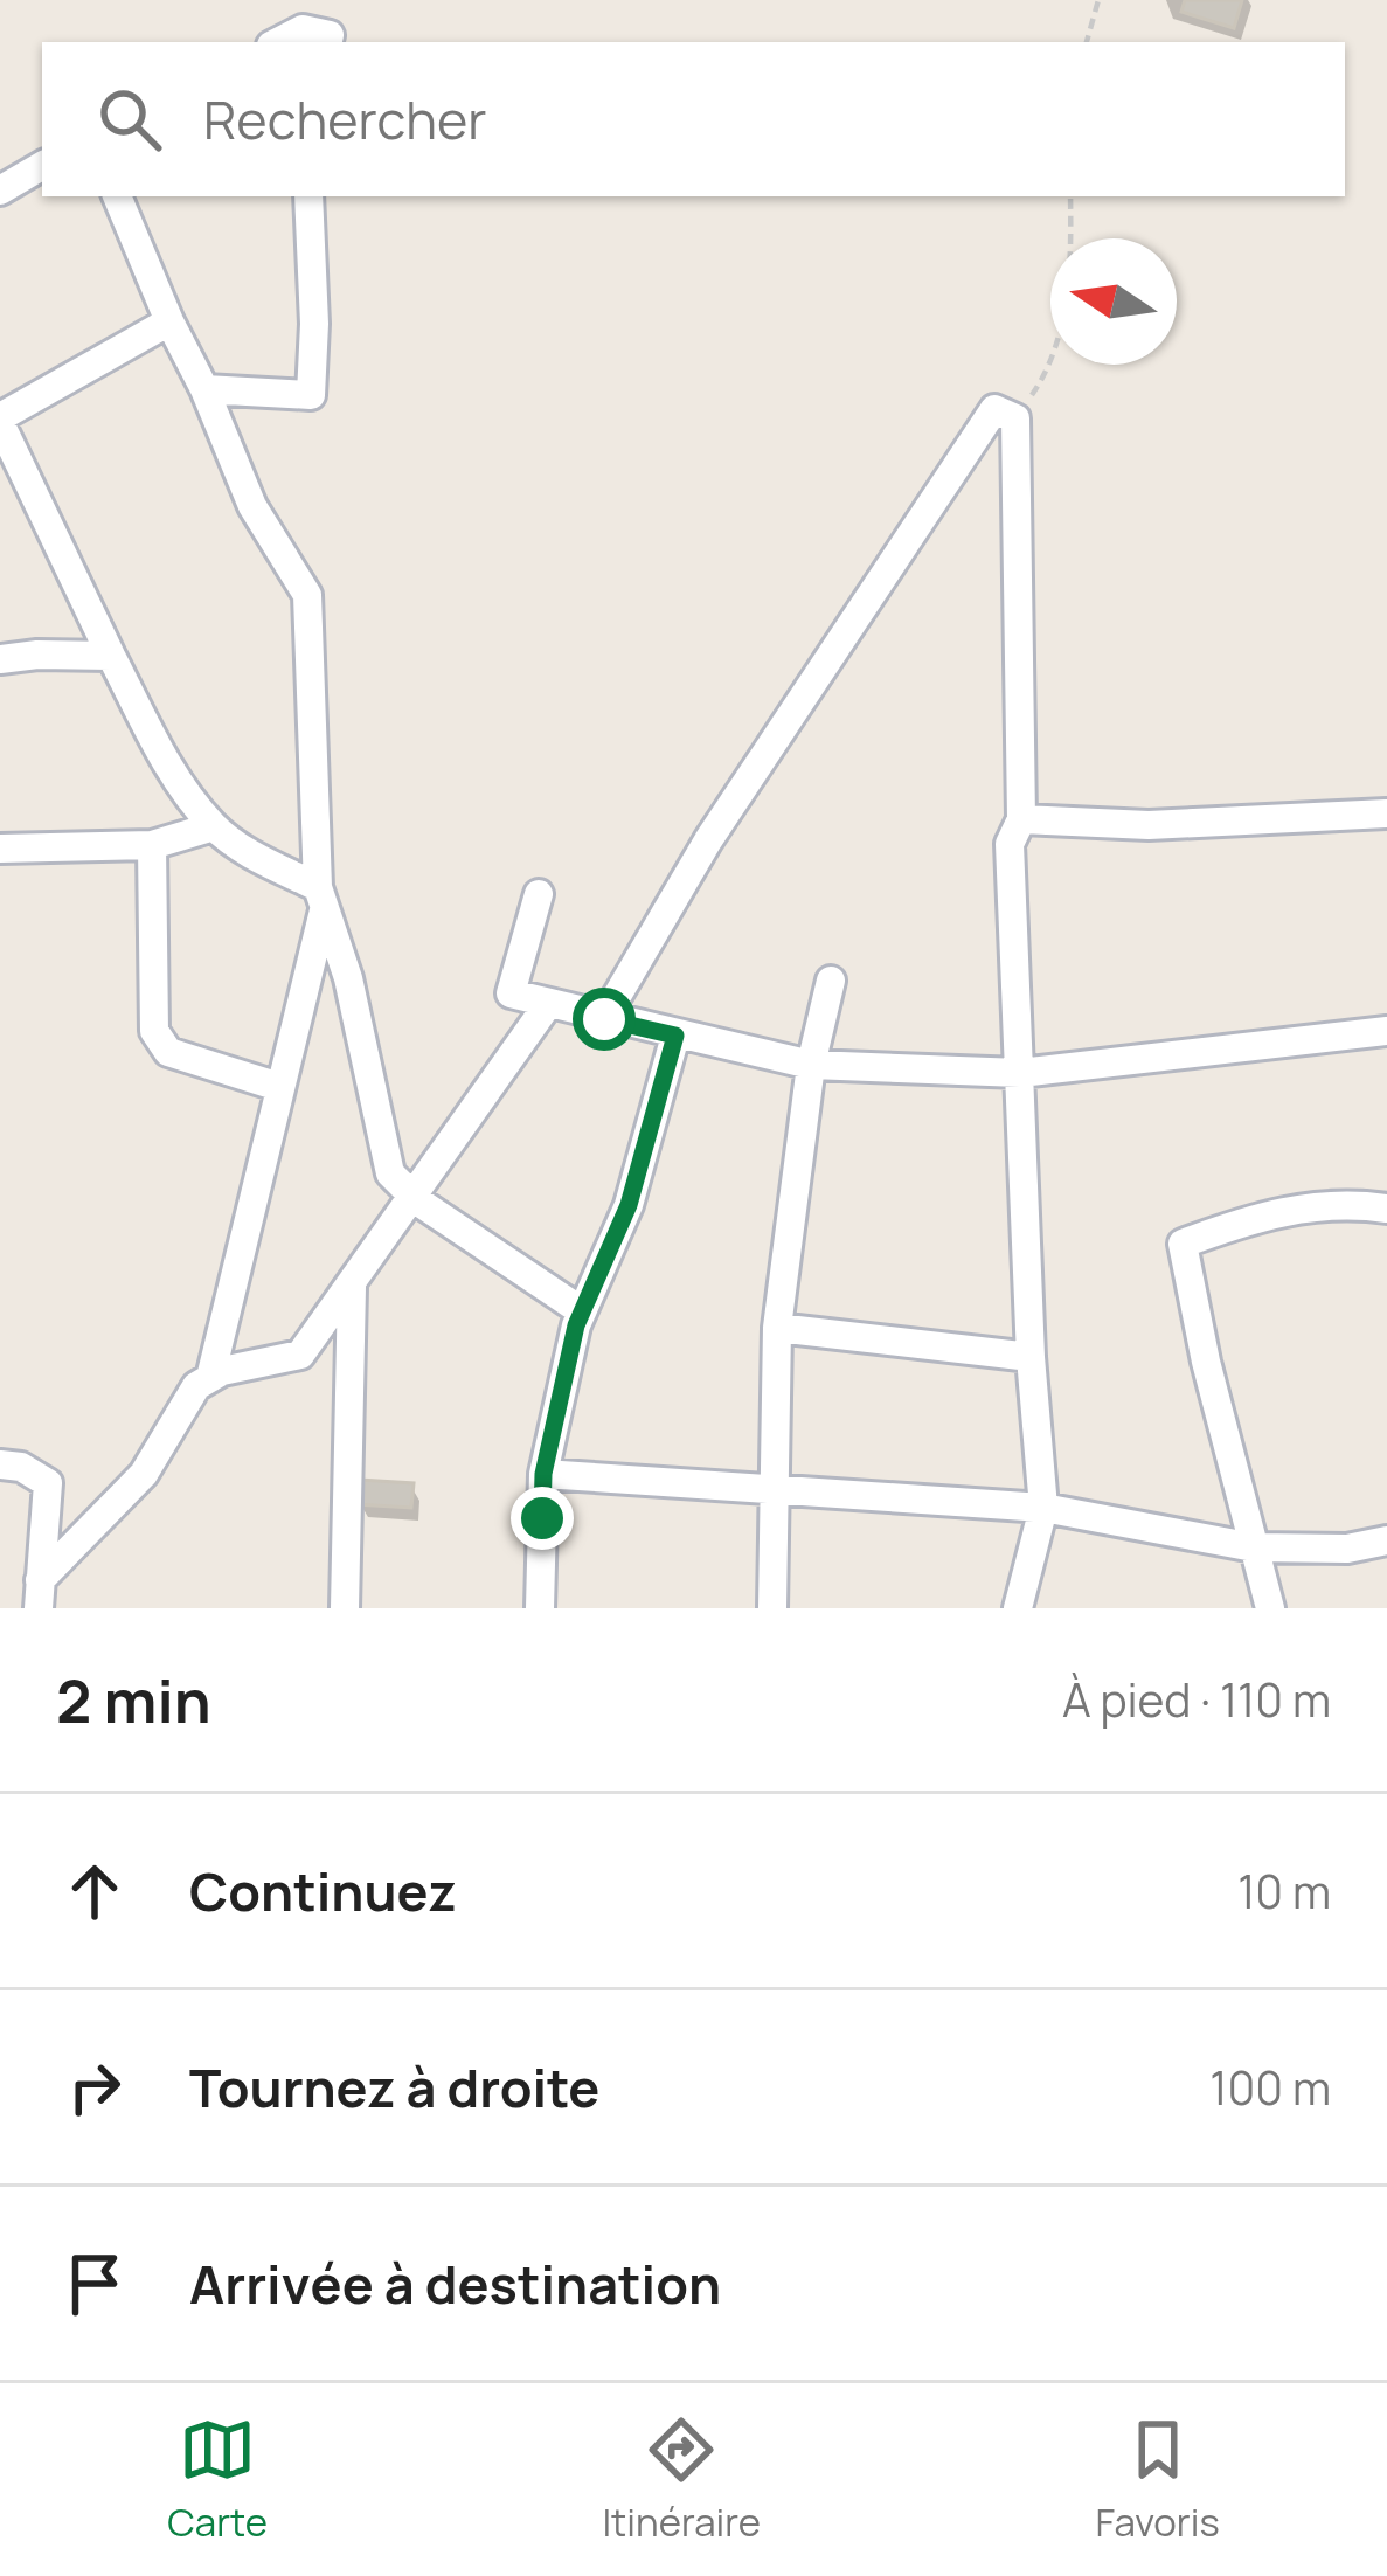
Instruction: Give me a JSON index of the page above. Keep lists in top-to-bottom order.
{
  "north": "left",
  "page": {
    "search": "Rechercher",
    "heading": ["2 min", "À pied · 110 m"],
    "list": [
      ["Continuez", "10 m"],
      ["Tournez à droite", "100 m"],
      "Arrivée à destination"
    ],
    "nav": ["Carte", "Itinéraire", "Favoris"]
  }
}
